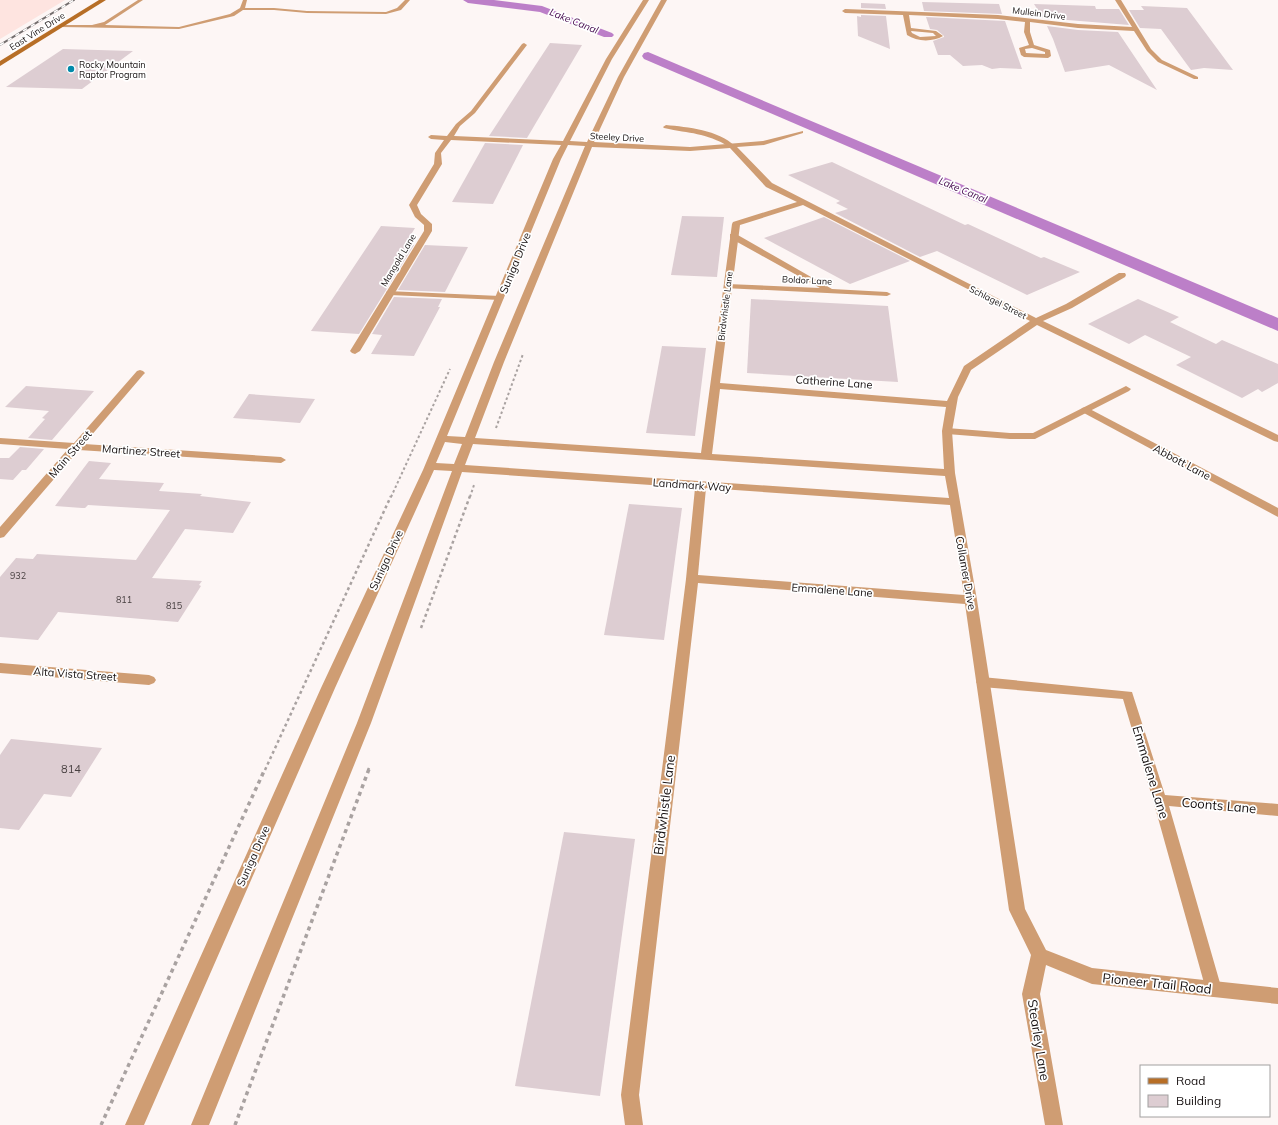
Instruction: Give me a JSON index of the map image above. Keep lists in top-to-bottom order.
{
  "streets": {
    "main road": ["East Vine Drive"],
    "street": [
      "Mullein Drive",
      "Steeley Drive",
      "Mangold Lane",
      "Suniga Drive",
      "Schlagel Street",
      "Birdwhistle Lane",
      "Catherine Lane",
      "Martinez Street",
      "Main Street",
      "Abbott Lane",
      "Landmark Way",
      "Collamer Drive",
      "Emmalene Lane",
      "Alta Vista Street",
      "Pioneer Trail Road",
      "Stearley Lane"
    ],
    "lane": ["Boldor Lane", "Coonts Lane"]
  },
  "crossings": [
    ["Steeley Drive", "Mangold Lane"],
    ["Steeley Drive", "Suniga Drive"],
    ["Steeley Drive", "Schlagel Street"],
    ["Suniga Drive", "Landmark Way"],
    ["Boldor Lane", "Birdwhistle Lane"],
    ["Schlagel Street", "Birdwhistle Lane"],
    ["Schlagel Street", "Collamer Drive"],
    ["Birdwhistle Lane", "Catherine Lane"],
    ["Birdwhistle Lane", "Landmark Way"],
    ["Birdwhistle Lane", "Emmalene Lane"],
    ["Catherine Lane", "Collamer Drive"],
    ["Martinez Street", "Main Street"],
    ["Landmark Way", "Collamer Drive"],
    ["Collamer Drive", "Emmalene Lane"],
    ["Collamer Drive", "Pioneer Trail Road"],
    ["Collamer Drive", "Stearley Lane"],
    ["Emmalene Lane", "Coonts Lane"],
    ["Emmalene Lane", "Pioneer Trail Road"],
    ["Pioneer Trail Road", "Stearley Lane"]
  ],
  "water": ["Lake Canal"],
  "places": ["Rocky Mountain Raptor Program"],
  "house_numbers": [
    "932",
    "811",
    "815",
    "814"
  ],
  "legend": ["Road", "Building"]
}
